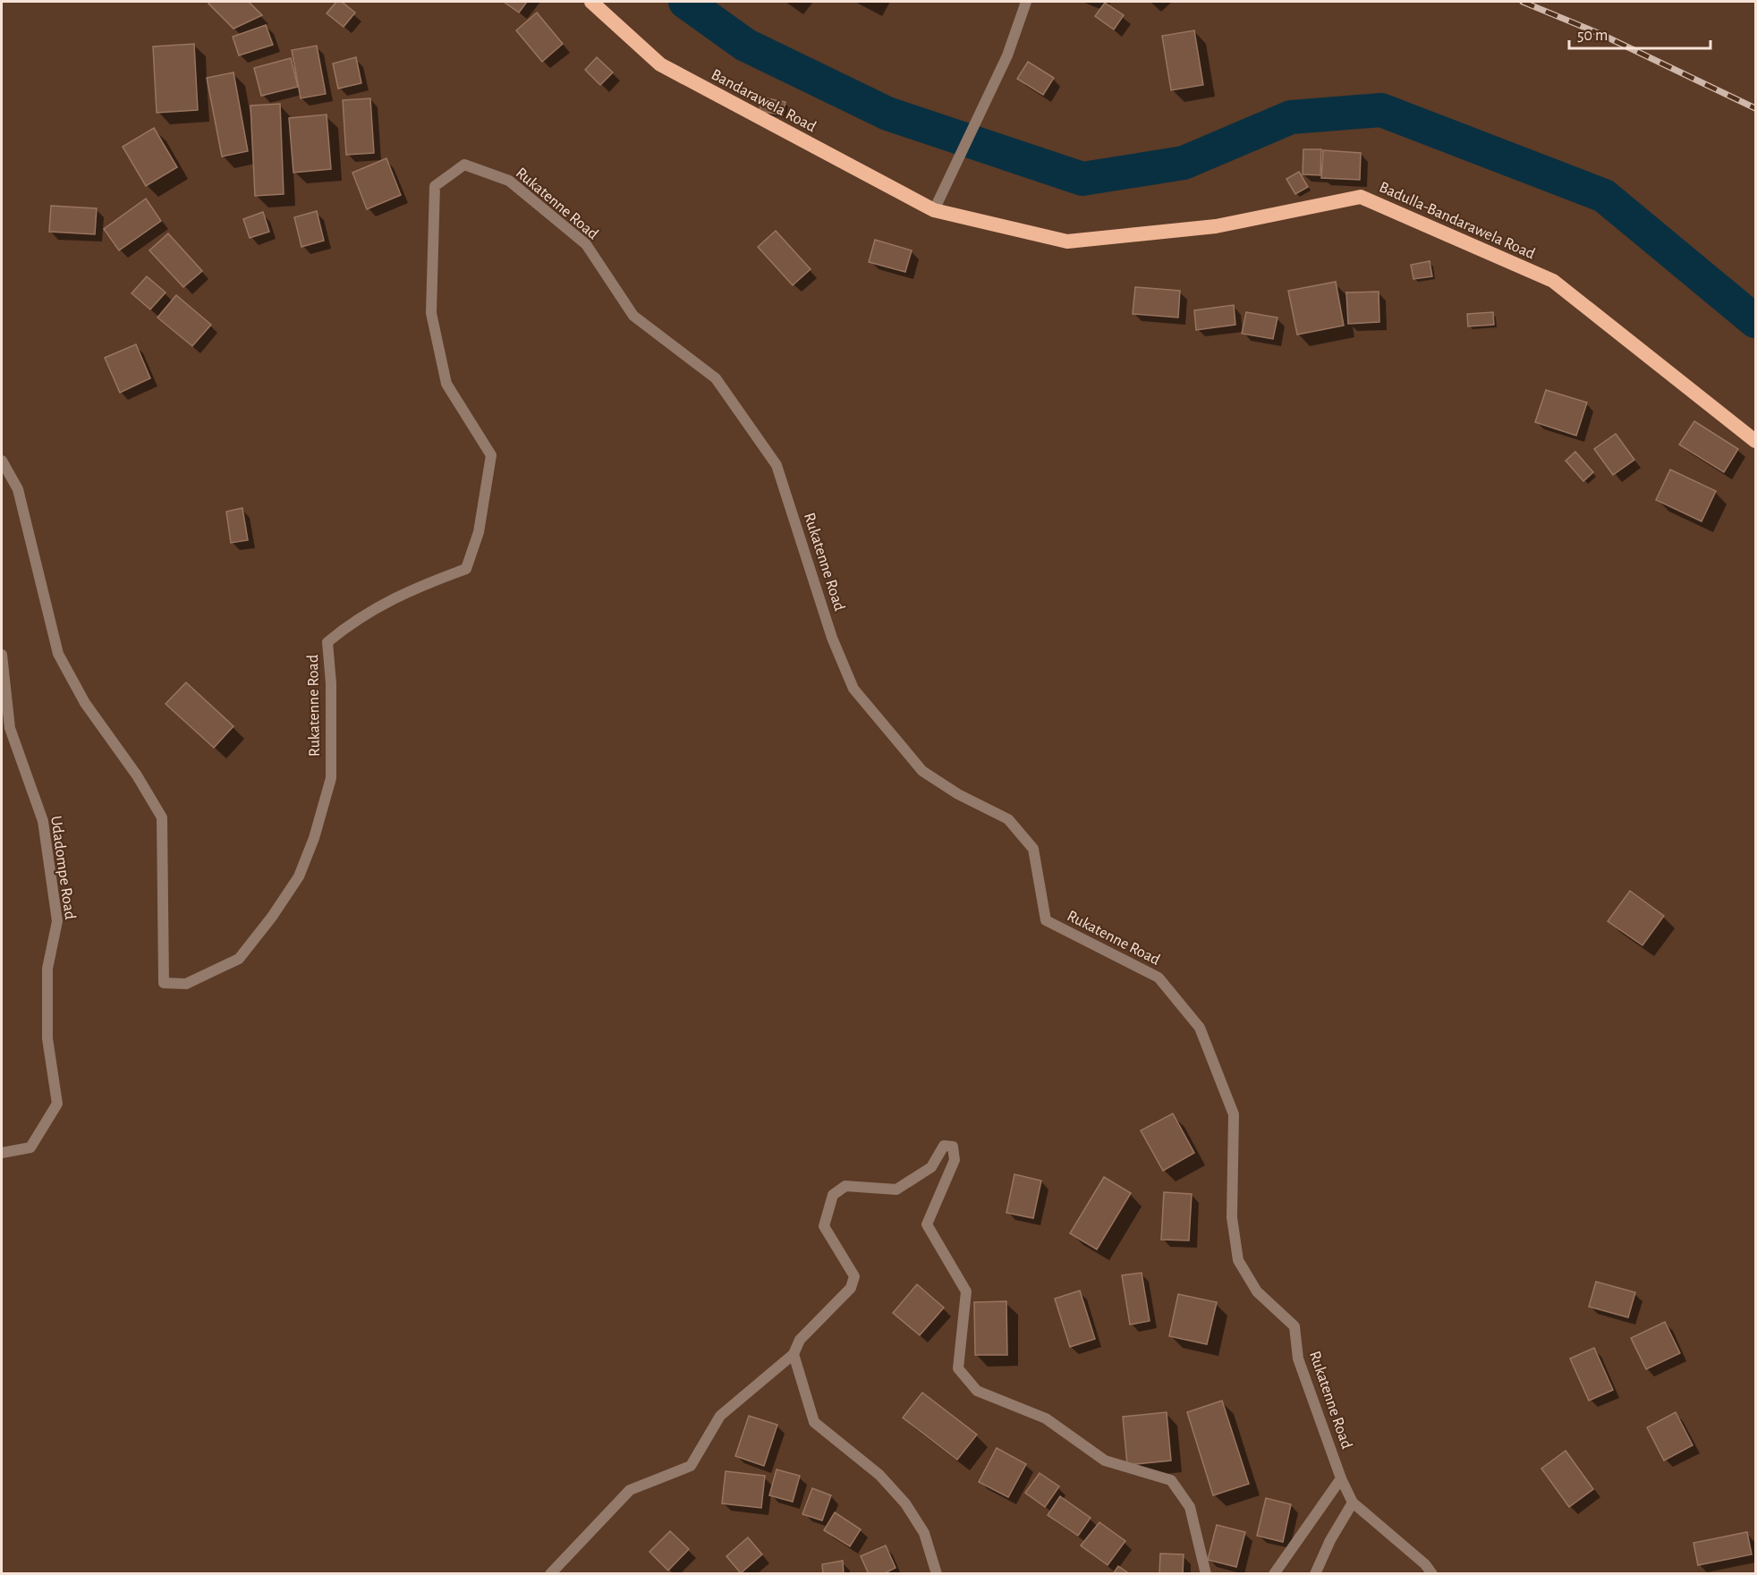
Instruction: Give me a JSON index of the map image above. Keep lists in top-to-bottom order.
{
  "streets": {
    "highway": ["Bandarawela Road", "Badulla-Bandarawela Road"],
    "street": ["Rukatenne Road", "Udadompe Road"]
  },
  "crossings": [
    ["Bandarawela Road", "Badulla-Bandarawela Road"]
  ],
  "scale_bar": "50 m"
}
